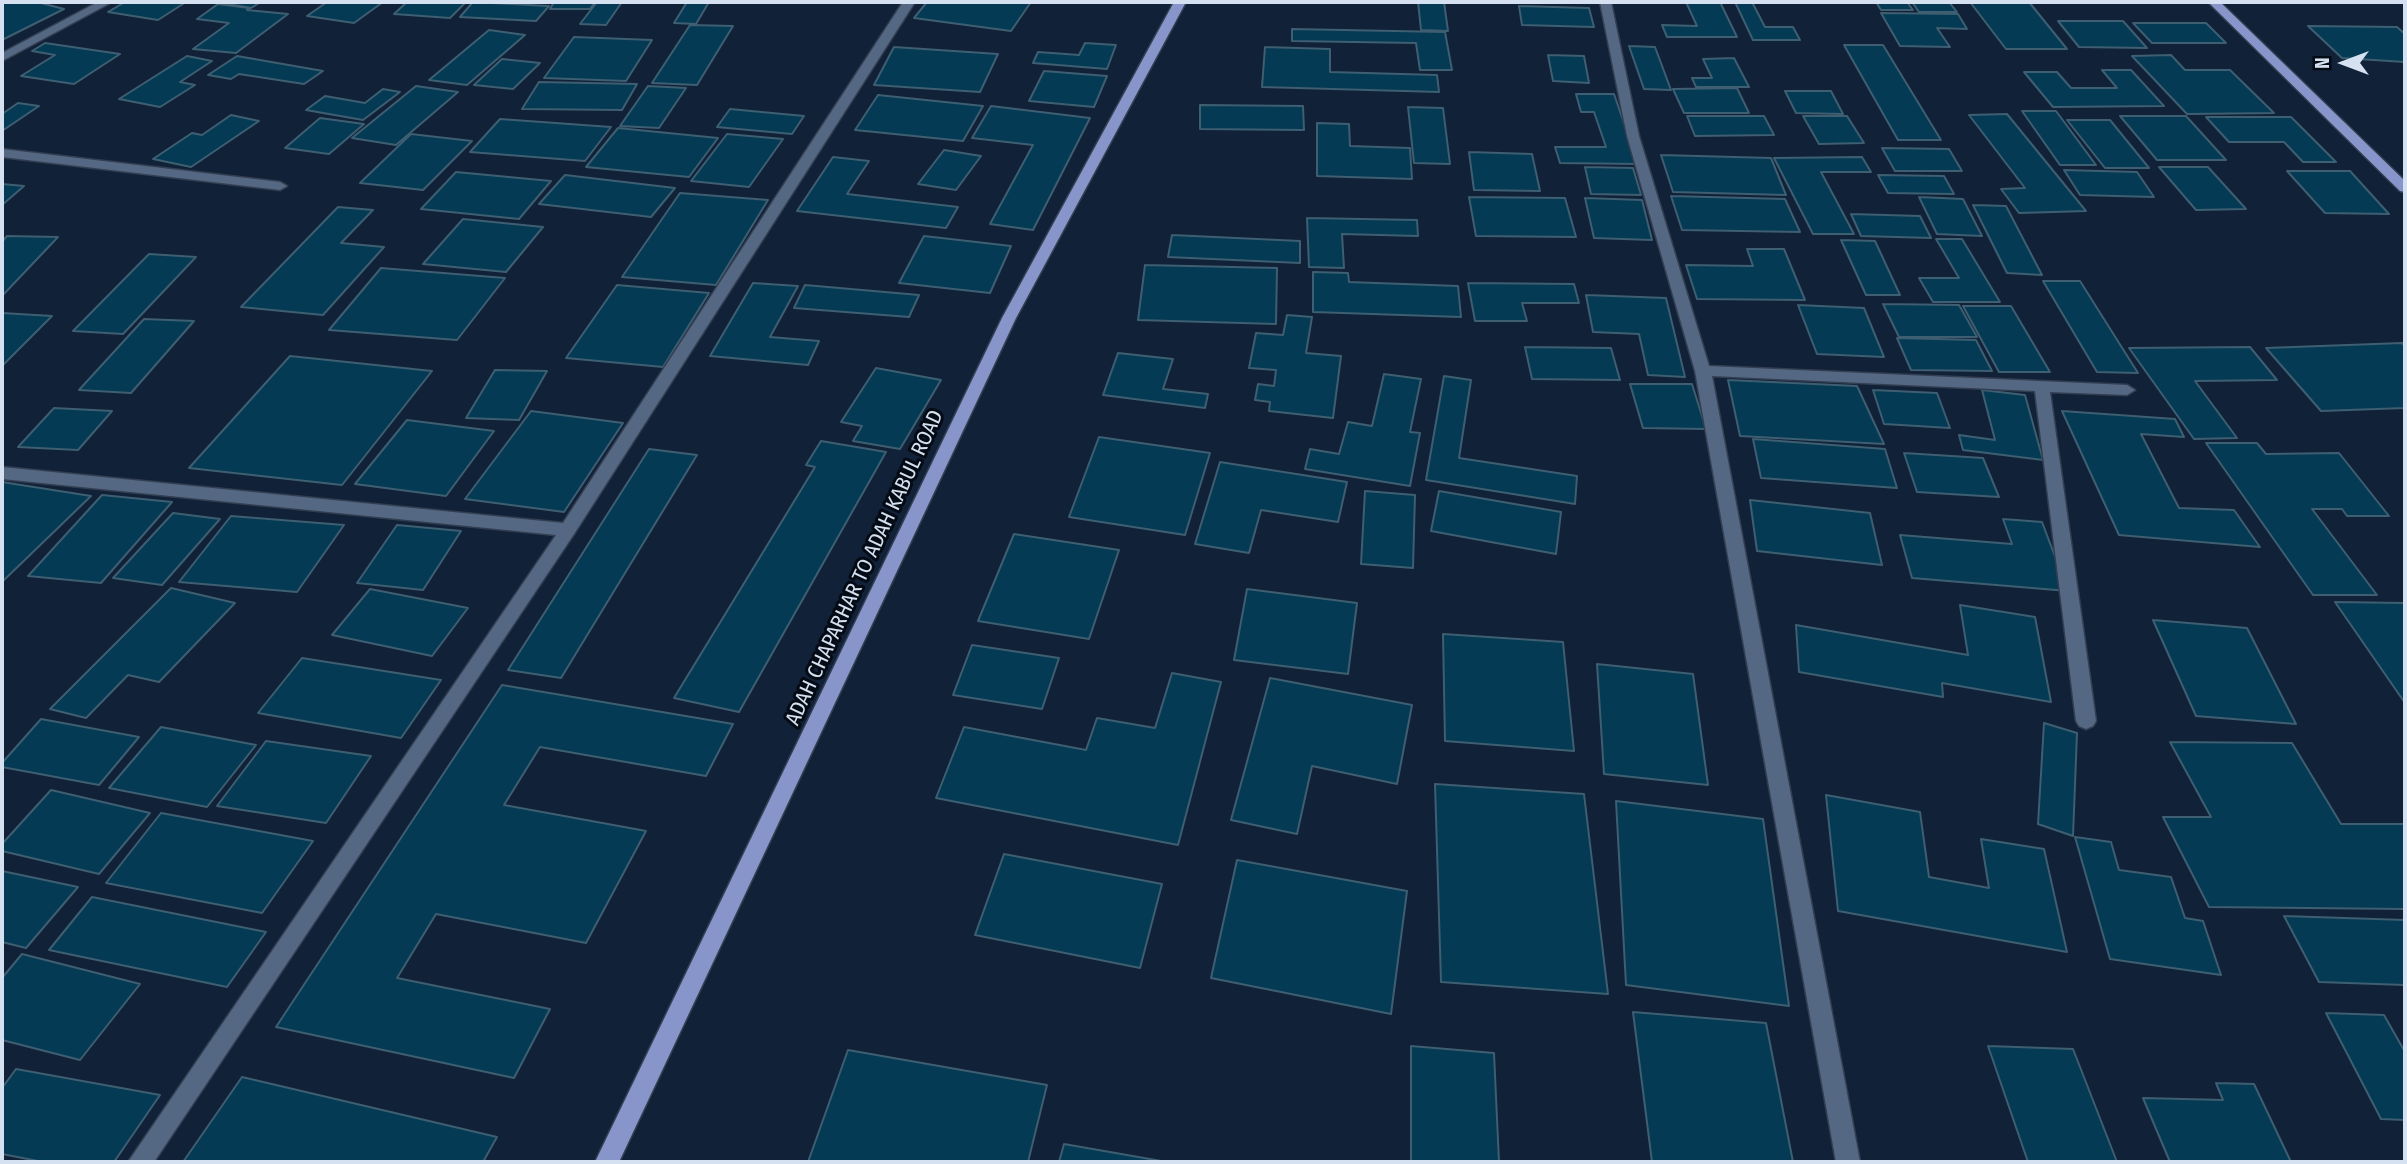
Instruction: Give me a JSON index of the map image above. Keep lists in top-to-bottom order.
{
  "streets": {
    "main road": ["ADAH CHAPARHAR TO ADAH KABUL ROAD"]
  },
  "north": "left"
}
